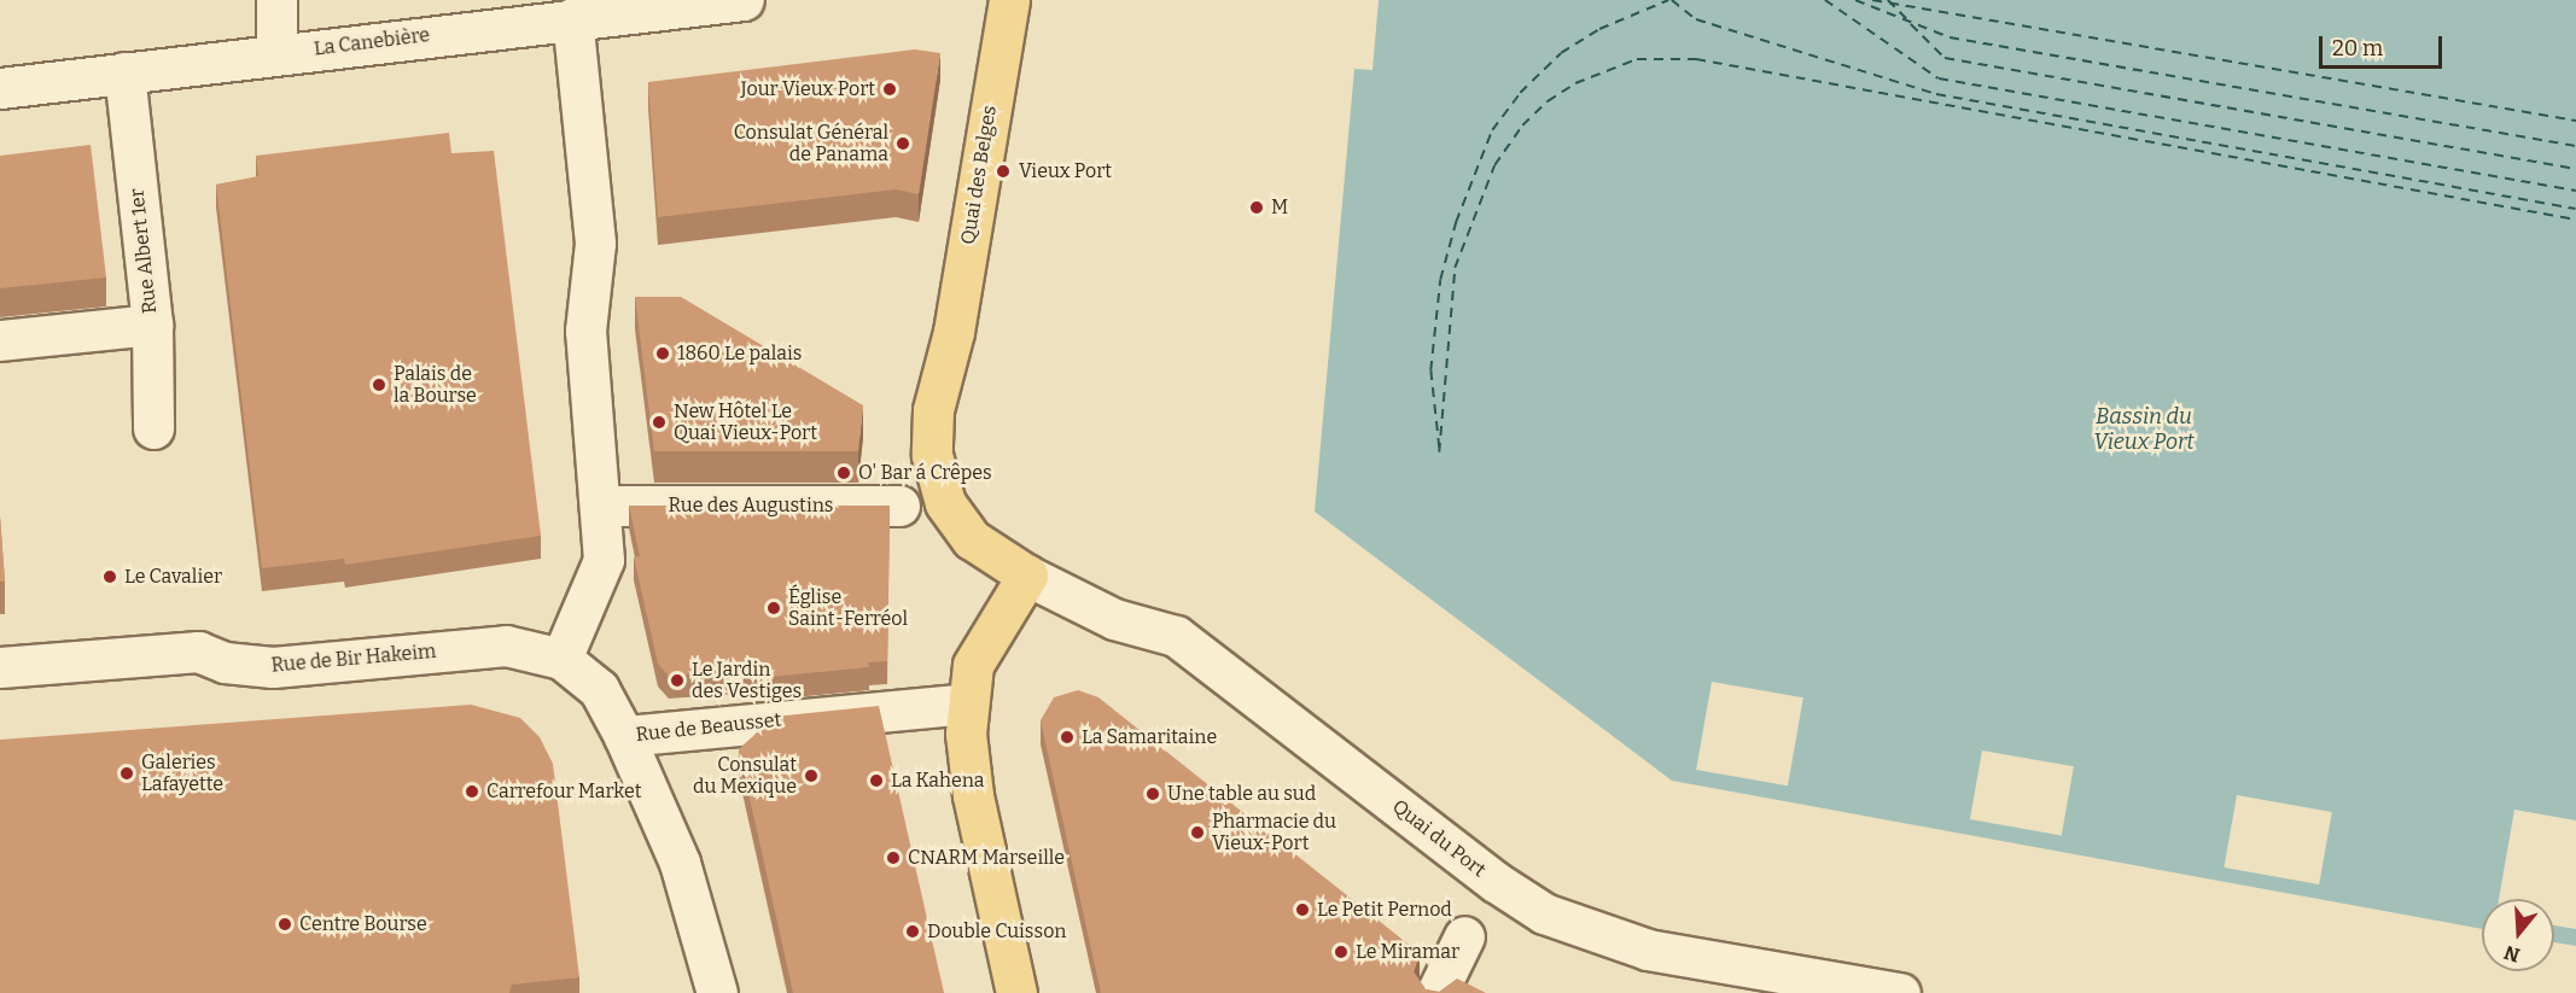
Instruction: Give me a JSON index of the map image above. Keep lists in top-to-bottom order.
{
  "streets": {
    "main road": ["Quai des Belges"],
    "street": [
      "La Canebière",
      "Rue Albert 1er",
      "Rue des Augustins",
      "Rue de Bir Hakeim",
      "Rue de Beausset",
      "Quai du Port"
    ]
  },
  "crossings": [
    ["La Canebière", "Rue Albert 1er"],
    ["Quai des Belges", "Quai du Port"]
  ],
  "water": ["Bassin du Vieux Port"],
  "places": [
    "Jour Vieux Port",
    "Consulat Général de Panama",
    "Vieux Port",
    "M",
    "1860 Le palais",
    "Palais de la Bourse",
    "New Hôtel Le Quai Vieux-Port",
    "O' Bar á Crêpes",
    "Le Cavalier",
    "Église Saint-Ferréol",
    "Le Jardin des Vestiges",
    "La Samaritaine",
    "Galeries Lafayette",
    "Consulat du Mexique",
    "La Kahena",
    "Carrefour Market",
    "Une table au sud",
    "Pharmacie du Vieux-Port",
    "CNARM Marseille",
    "Le Petit Pernod",
    "Centre Bourse",
    "Double Cuisson",
    "Le Miramar"
  ],
  "scale_bar": "20 m",
  "north": "bottom"
}
